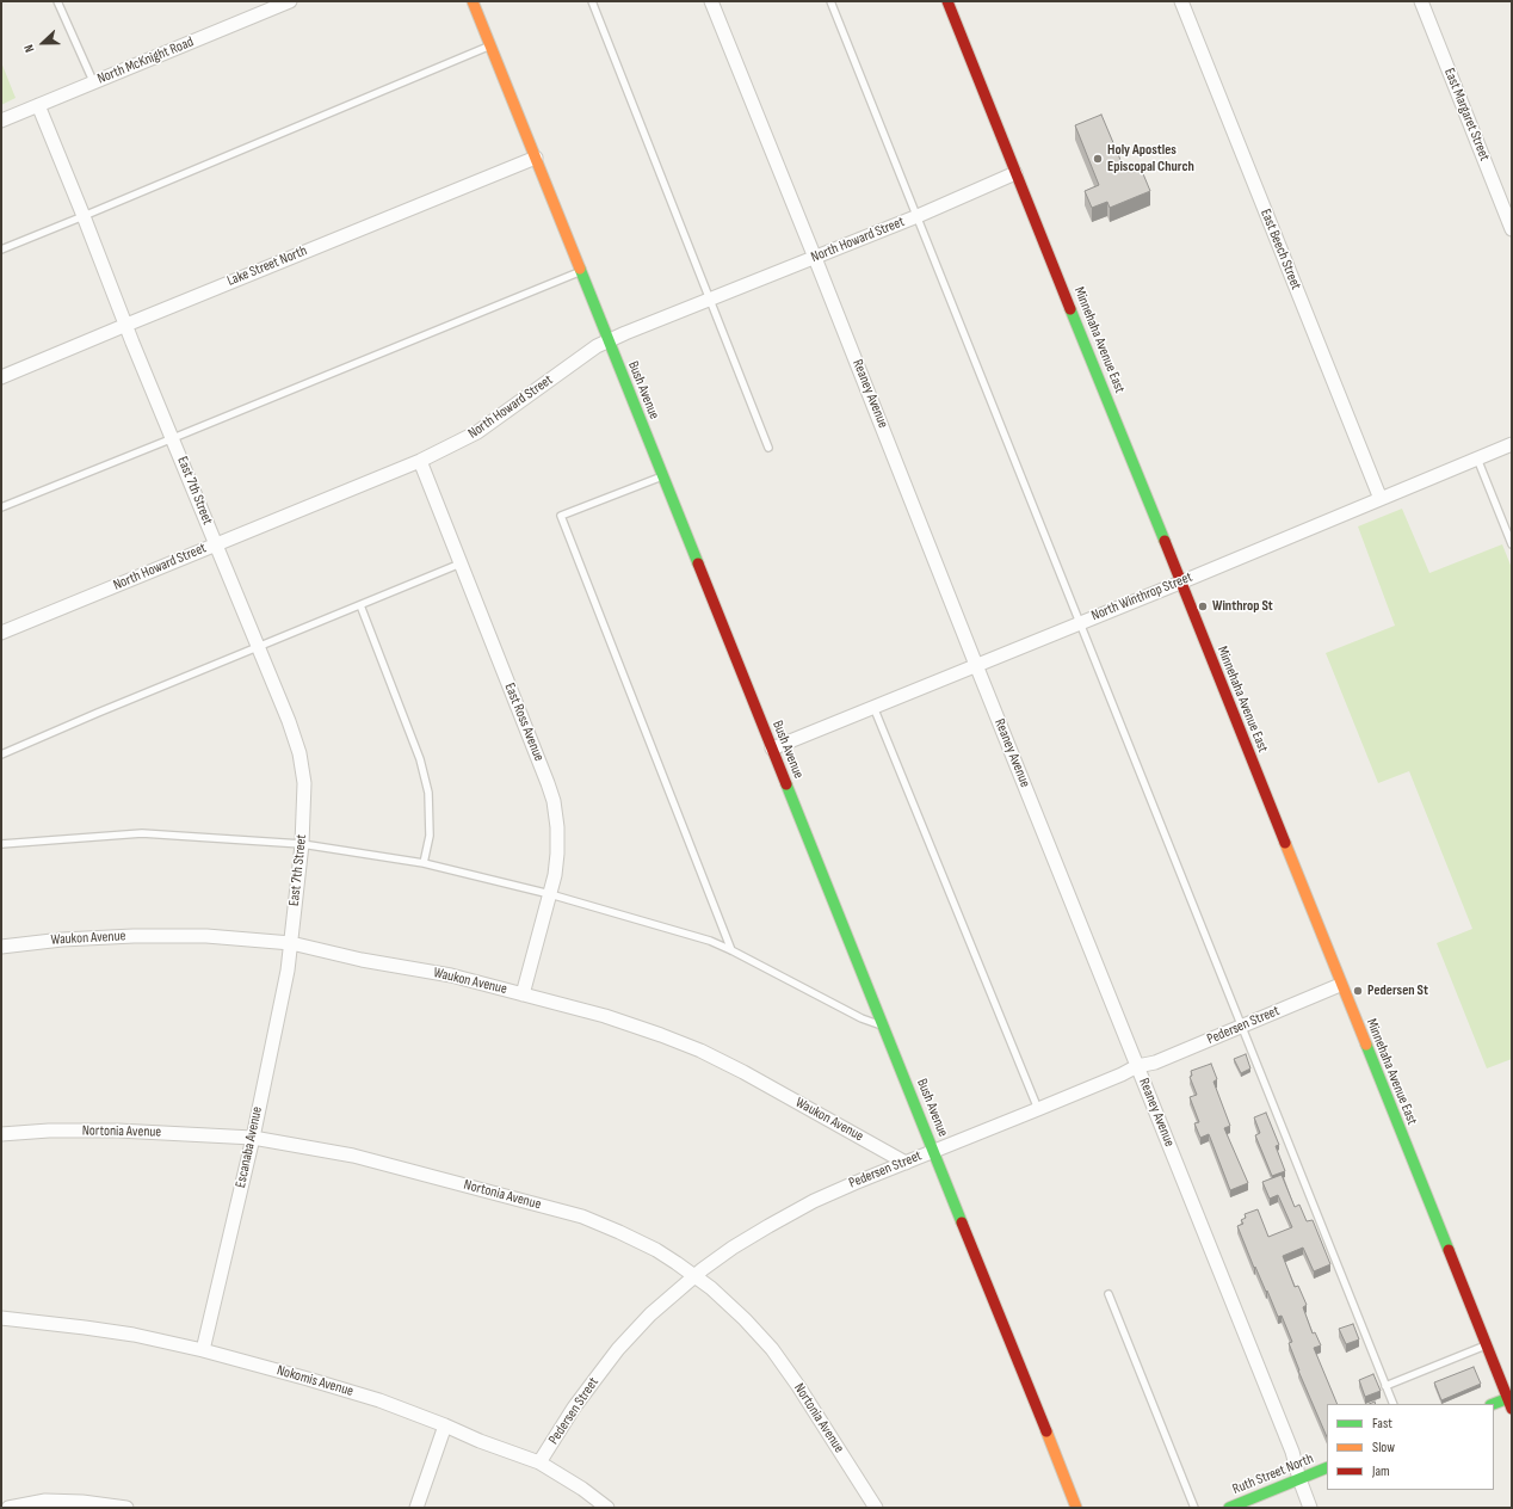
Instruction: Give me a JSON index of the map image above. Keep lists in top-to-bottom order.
{
  "streets": {
    "street": [
      "North McKnight Road",
      "East Margaret Street",
      "North Howard Street",
      "East Beech Street",
      "Lake Street North",
      "Minnehaha Avenue East",
      "Bush Avenue",
      "Reaney Avenue",
      "East 7th Street",
      "North Winthrop Street",
      "East Ross Avenue",
      "Waukon Avenue",
      "Pedersen Street",
      "Nortonia Avenue",
      "Escanaba Avenue",
      "Nokomis Avenue",
      "Ruth Street North"
    ]
  },
  "crossings": [
    ["North McKnight Road", "East 7th Street"],
    ["North Howard Street", "Minnehaha Avenue East"],
    ["North Howard Street", "Bush Avenue"],
    ["North Howard Street", "Reaney Avenue"],
    ["North Howard Street", "East 7th Street"],
    ["North Howard Street", "East Ross Avenue"],
    ["East Beech Street", "North Winthrop Street"],
    ["Lake Street North", "Bush Avenue"],
    ["Lake Street North", "East 7th Street"],
    ["Minnehaha Avenue East", "North Winthrop Street"],
    ["Minnehaha Avenue East", "Pedersen Street"],
    ["Bush Avenue", "North Winthrop Street"],
    ["Bush Avenue", "Pedersen Street"],
    ["Reaney Avenue", "North Winthrop Street"],
    ["Reaney Avenue", "Pedersen Street"],
    ["Reaney Avenue", "Ruth Street North"],
    ["East 7th Street", "Waukon Avenue"],
    ["East 7th Street", "Escanaba Avenue"],
    ["East Ross Avenue", "Waukon Avenue"],
    ["Waukon Avenue", "Pedersen Street"],
    ["Waukon Avenue", "Escanaba Avenue"],
    ["Pedersen Street", "Nortonia Avenue"],
    ["Pedersen Street", "Nokomis Avenue"],
    ["Nortonia Avenue", "Escanaba Avenue"],
    ["Escanaba Avenue", "Nokomis Avenue"]
  ],
  "places": ["Holy Apostles Episcopal Church", "Winthrop St", "Pedersen St"],
  "legend": ["Fast", "Slow", "Jam"],
  "north": "left"
}
